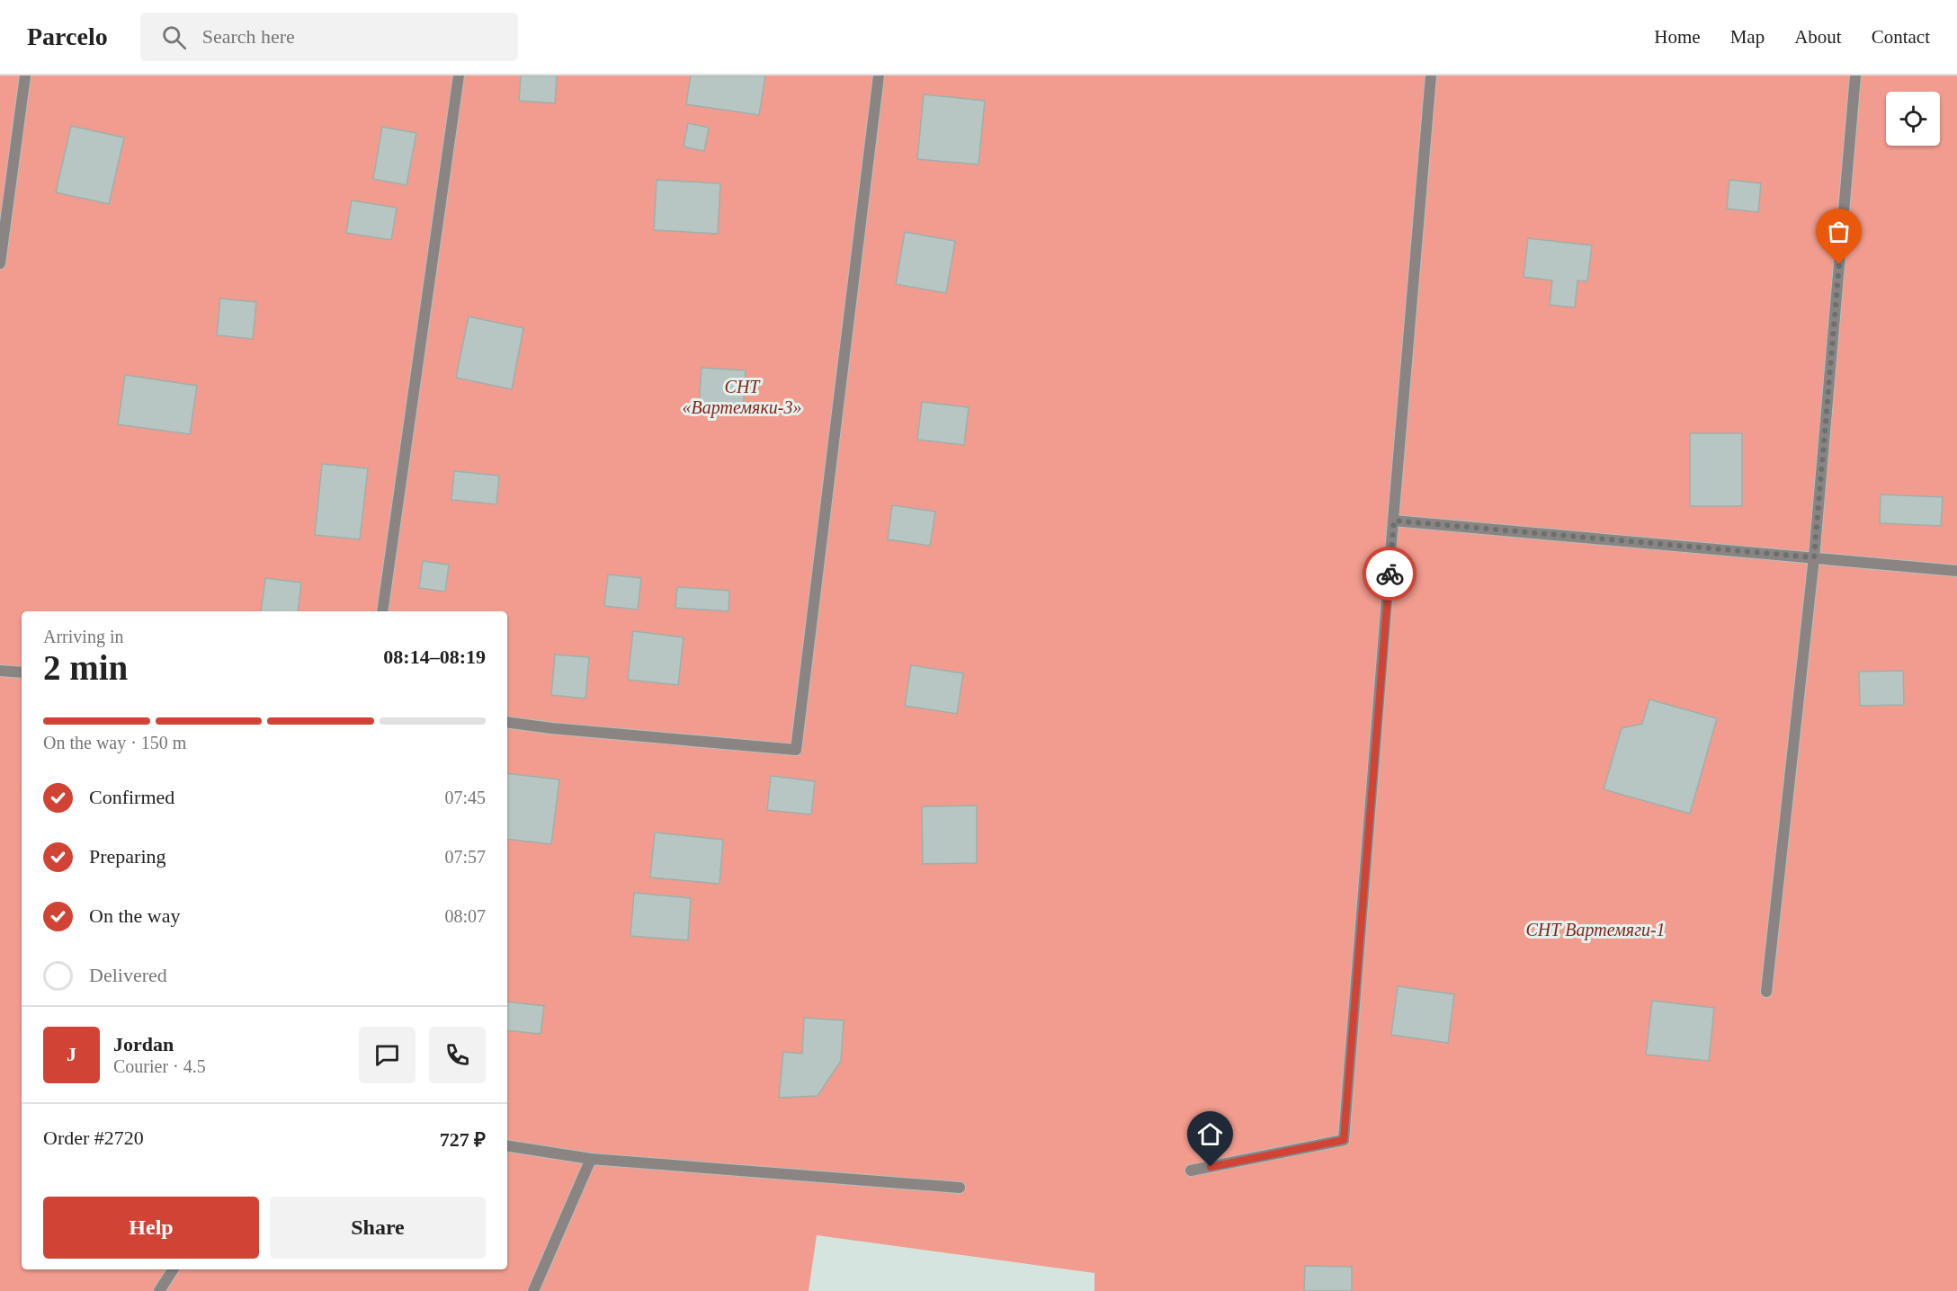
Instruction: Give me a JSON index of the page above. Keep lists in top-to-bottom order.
{
  "parks": ["СНТ «Вартемяки-3»", "СНТ Вартемяги-1"],
  "page": {
    "header": "Parcelo",
    "search": "Search here",
    "nav": [
      "Home",
      "Map",
      "About",
      "Contact"
    ],
    "heading": ["2 min", "Arriving in", "08:14–08:19"],
    "panel": [
      "Jordan",
      "Courier · 4.5",
      "Order #2720",
      "727 ₽"
    ],
    "bar": "On the way · 150 m",
    "list": [
      ["Confirmed", "07:45"],
      ["Preparing", "07:57"],
      ["On the way", "08:07"],
      "Delivered"
    ],
    "round": "J",
    "buttons": ["Help", "Share"]
  }
}
